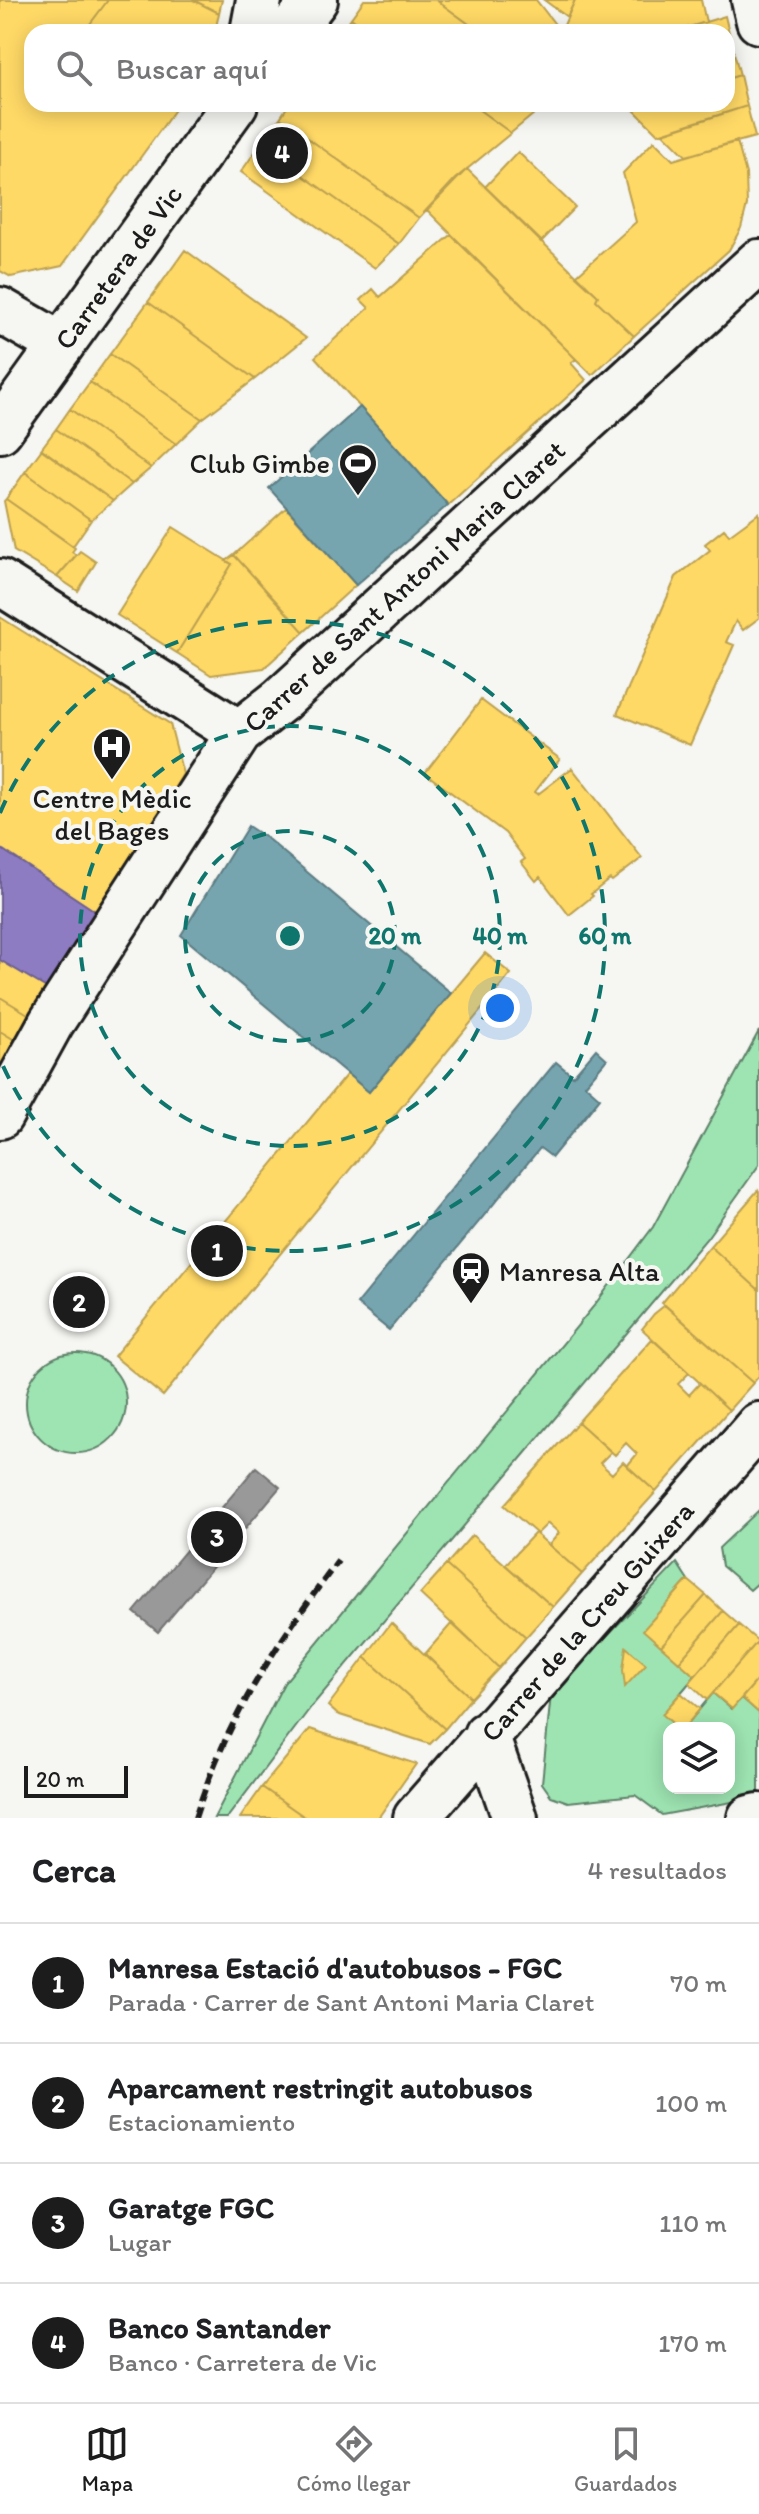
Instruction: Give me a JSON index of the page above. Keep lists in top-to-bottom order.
{
  "streets": {
    "street": ["Carretera de Vic", "Carrer de Sant Antoni Maria Claret", "Carrer de la Creu Guixera"]
  },
  "places": {
    "sports": ["Club Gimbe"],
    "hospital": ["Centre Mèdic del Bages"],
    "station": ["Manresa Alta"]
  },
  "scale_bar": "20 m",
  "page": {
    "search": "Buscar aquí",
    "pins": [
      "4",
      "1",
      "2",
      "3"
    ],
    "scale": "20 m",
    "heading": ["Cerca", "4 resultados"],
    "list": [
      {
        "mark": "1",
        "name": "Manresa Estació d'autobusos - FGC",
        "note": "Parada · Carrer de Sant Antoni Maria Claret",
        "value": "70 m"
      },
      {
        "mark": "2",
        "name": "Aparcament restringit autobusos",
        "note": "Estacionamiento",
        "value": "100 m"
      },
      {
        "mark": "3",
        "name": "Garatge FGC",
        "note": "Lugar",
        "value": "110 m"
      },
      {
        "mark": "4",
        "name": "Banco Santander",
        "note": "Banco · Carretera de Vic",
        "value": "170 m"
      }
    ],
    "nav": ["Mapa", "Cómo llegar", "Guardados"]
  },
  "rings": ["20 m", "40 m", "60 m"]
}
